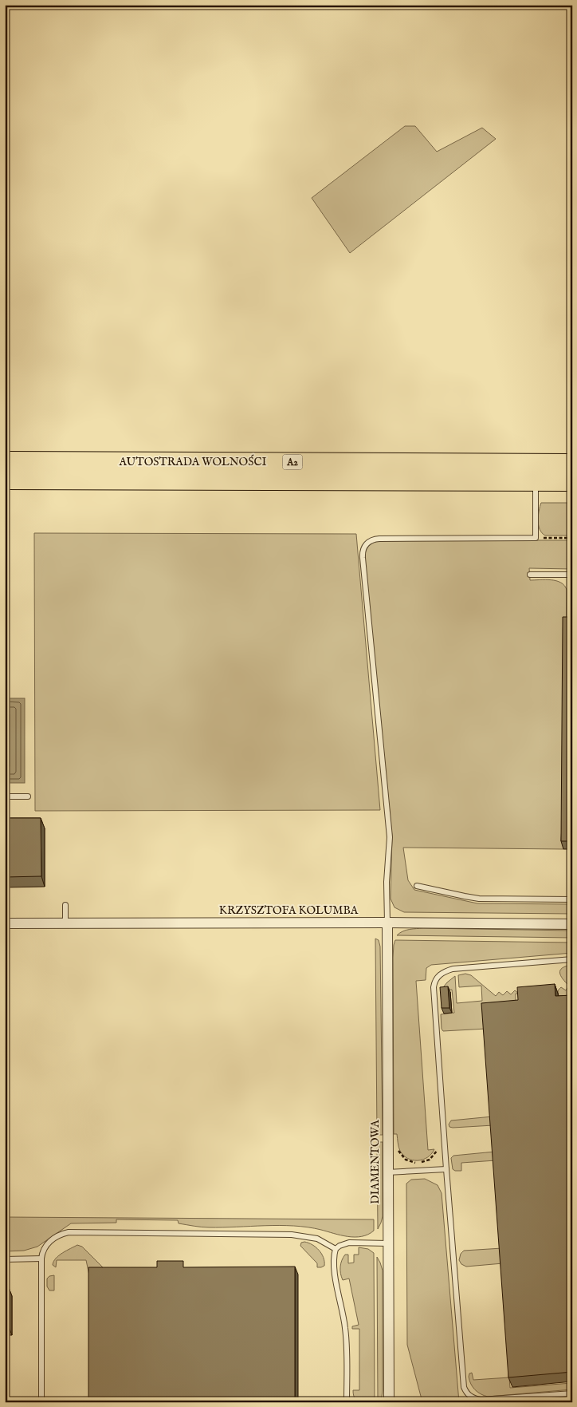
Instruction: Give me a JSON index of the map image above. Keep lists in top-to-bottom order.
{
  "streets": {
    "highway": ["AUTOSTRADA WOLNOŚCI", "A2"],
    "street": ["KRZYSZTOFA KOLUMBA", "DIAMENTOWA"]
  },
  "crossings": [
    ["KRZYSZTOFA KOLUMBA", "DIAMENTOWA"]
  ]
}
